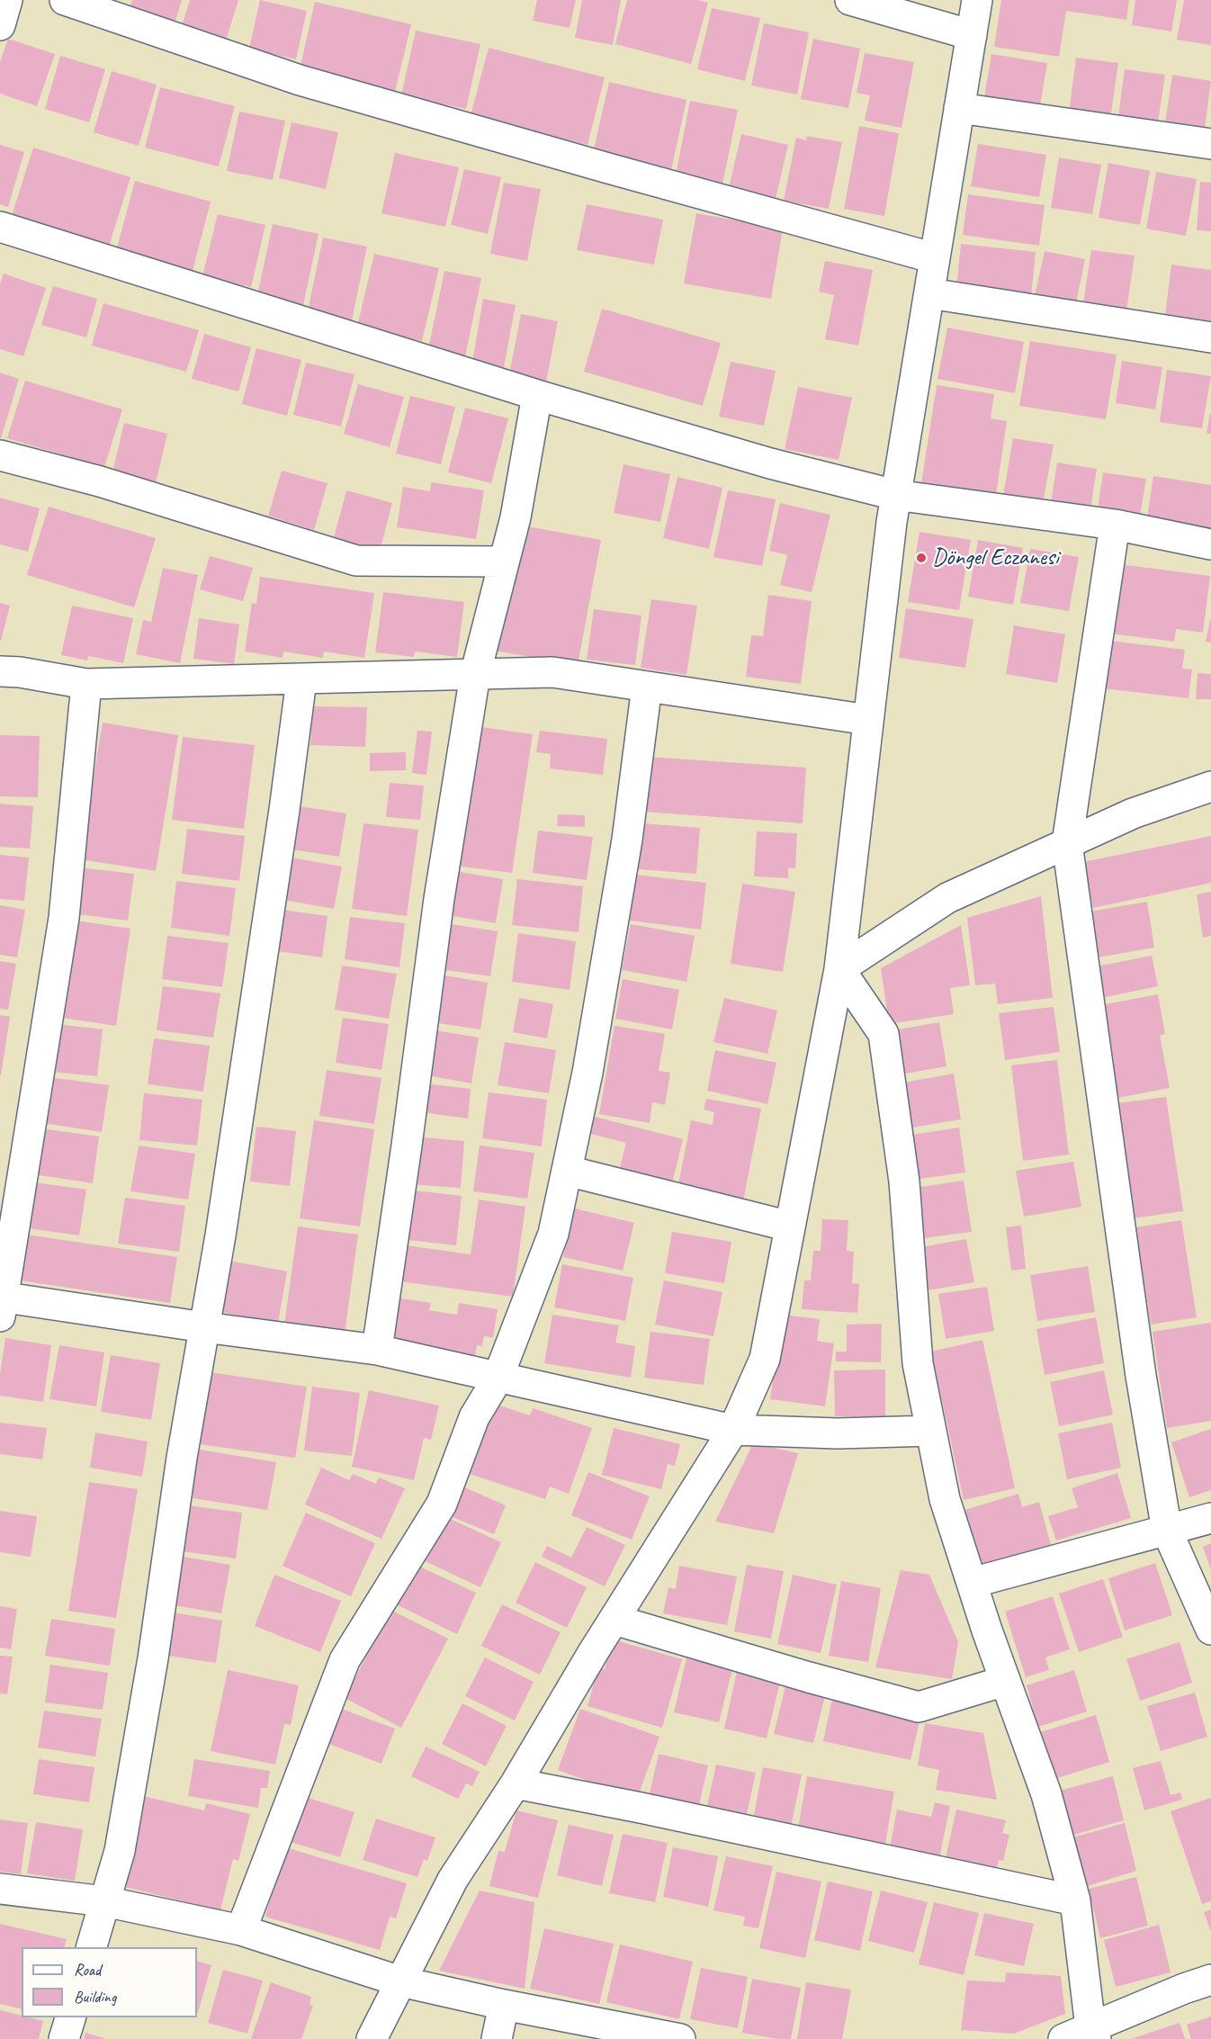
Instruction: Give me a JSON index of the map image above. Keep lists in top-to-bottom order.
{
  "places": ["Döngel Eczanesi"],
  "legend": ["Road", "Building"]
}
